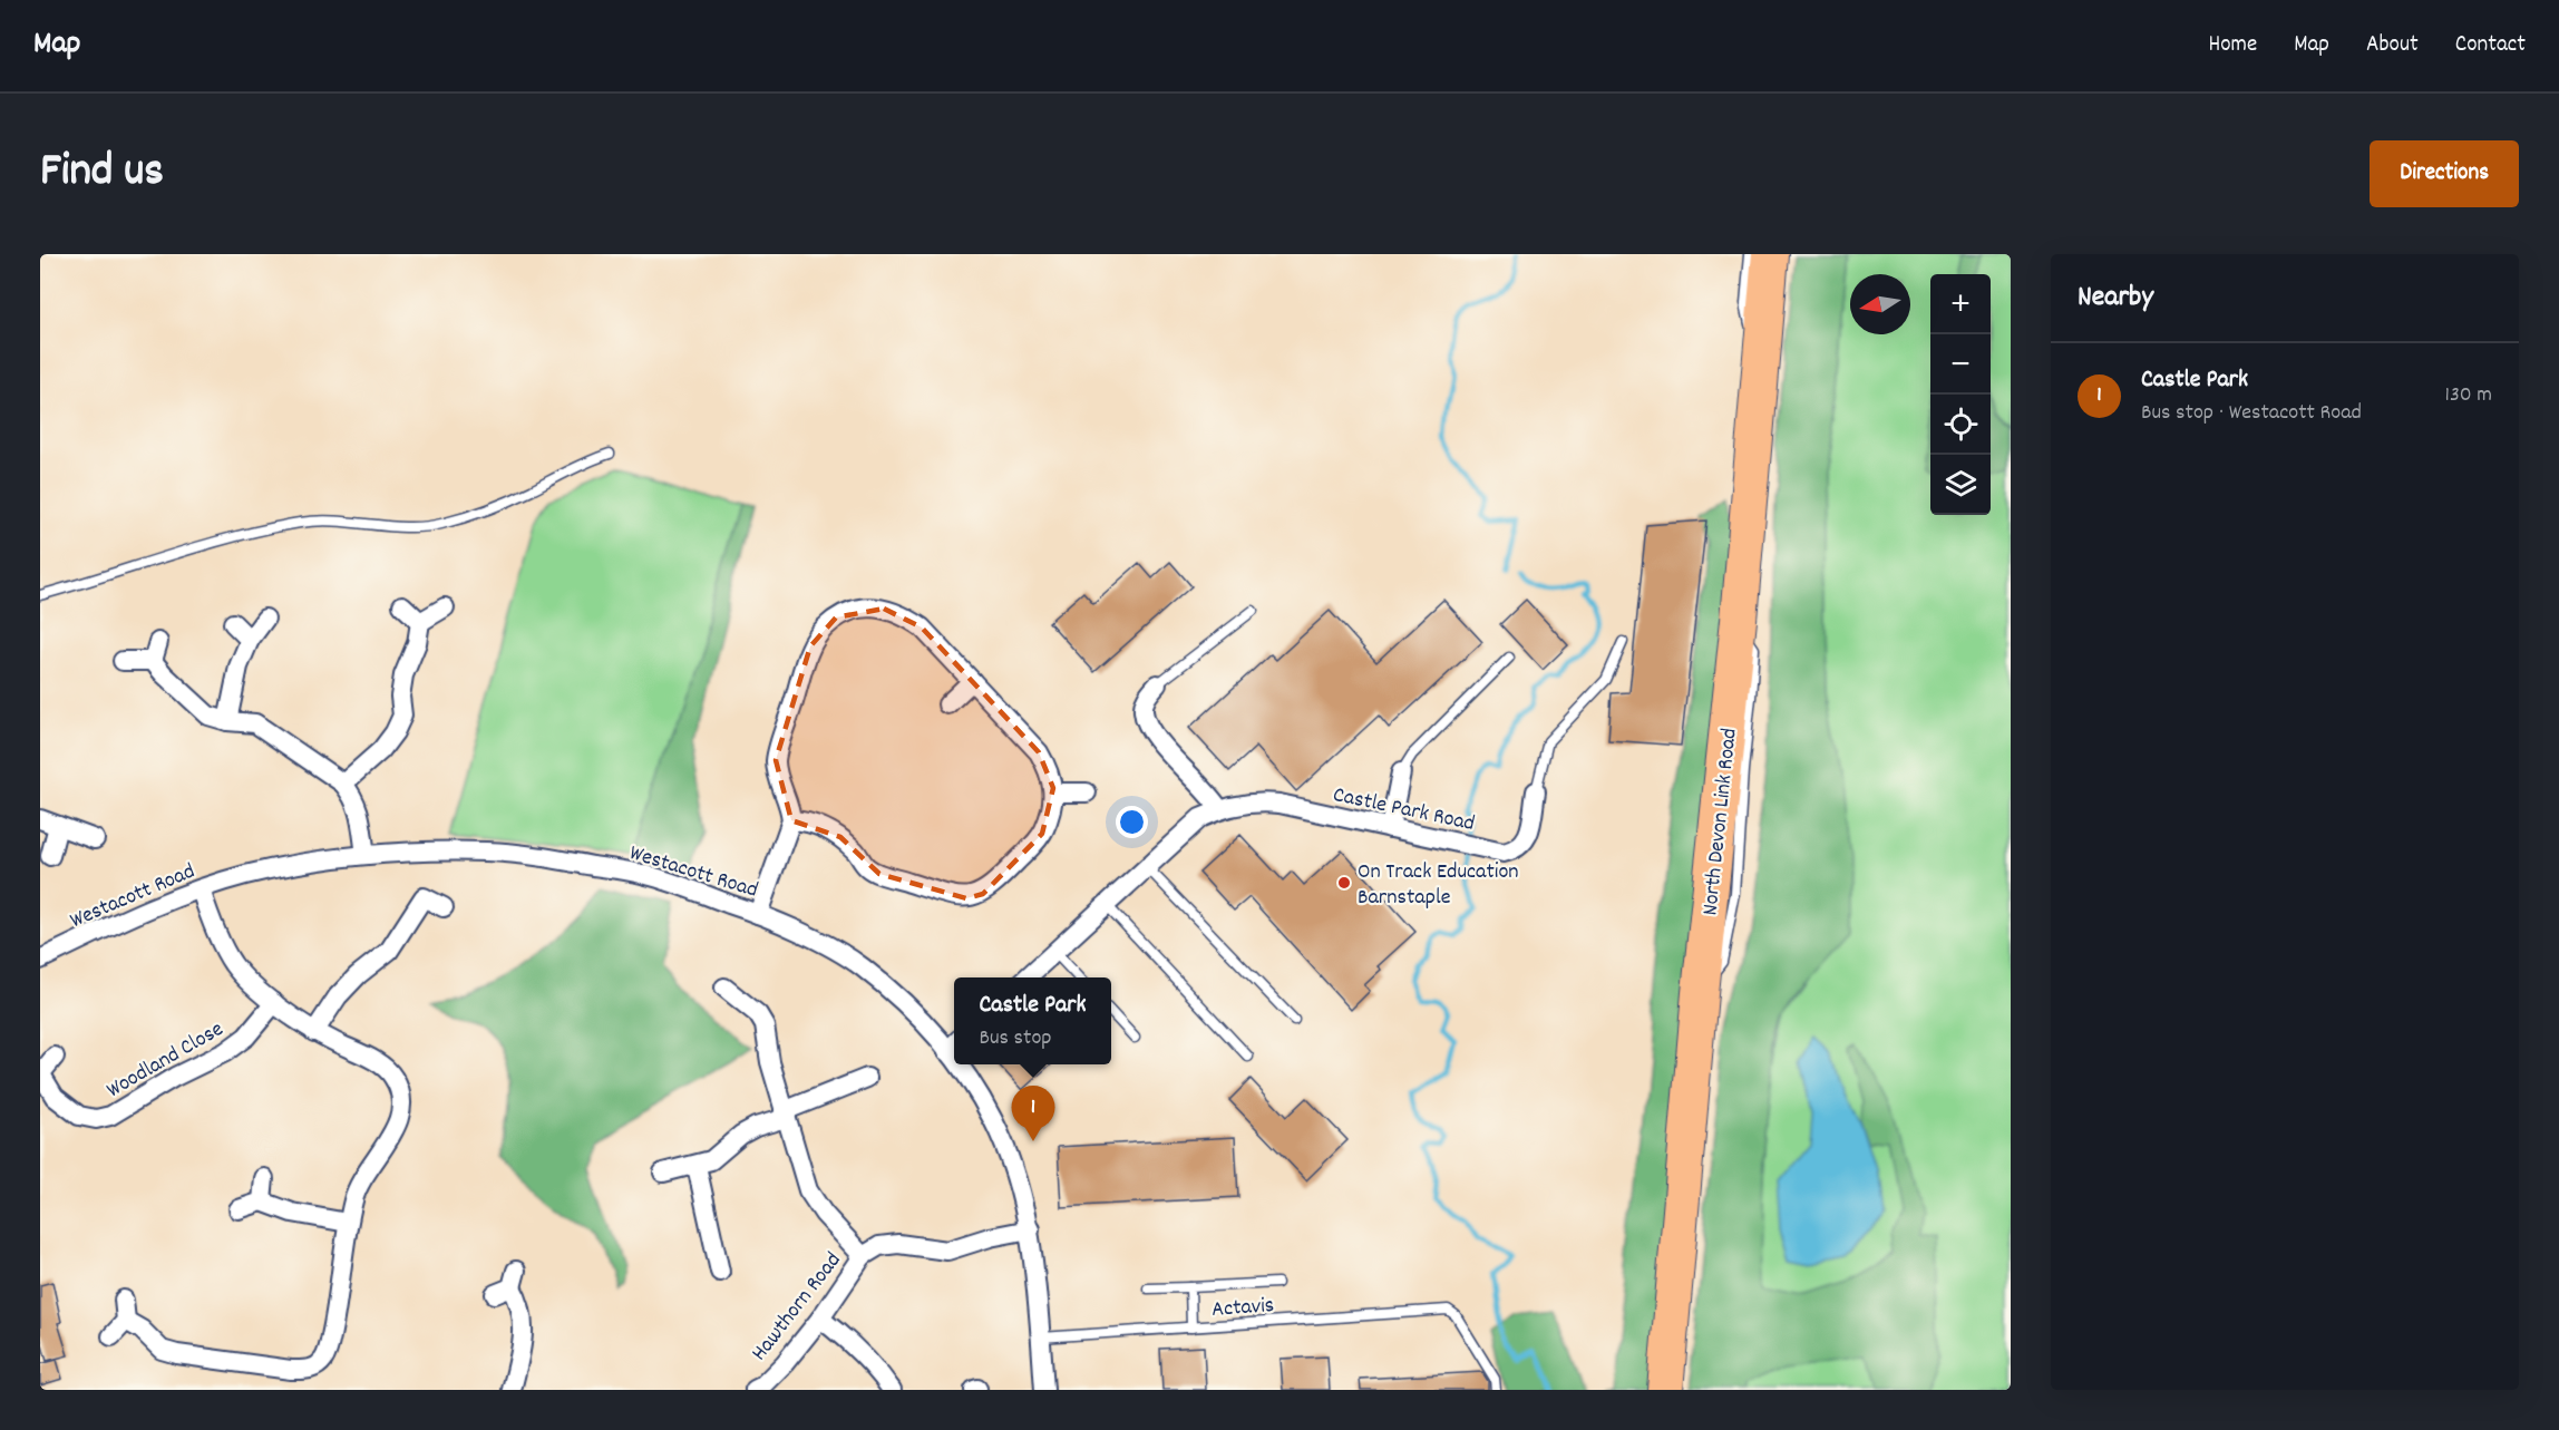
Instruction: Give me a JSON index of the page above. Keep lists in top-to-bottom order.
{
  "streets": {
    "highway": ["North Devon Link Road"],
    "street": [
      "Castle Park Road",
      "Westacott Road",
      "Woodland Close",
      "Hawthorn Road"
    ],
    "lane": ["Actavis"]
  },
  "crossings": [
    ["Westacott Road", "Hawthorn Road"],
    ["Westacott Road", "Actavis"]
  ],
  "places": ["On Track Education Barnstaple"],
  "north": "left",
  "page": {
    "header": "Map",
    "nav": [
      "Home",
      "Map",
      "About",
      "Contact"
    ],
    "title": "Find us",
    "buttons": "Directions",
    "heading": "Nearby",
    "map_buttons": ["+", "−"],
    "list": [
      {
        "mark": "1",
        "name": "Castle Park",
        "note": "Bus stop · Westacott Road",
        "value": "130 m"
      }
    ],
    "popup": ["Castle Park", "Bus stop"],
    "pins": "1"
  }
}
